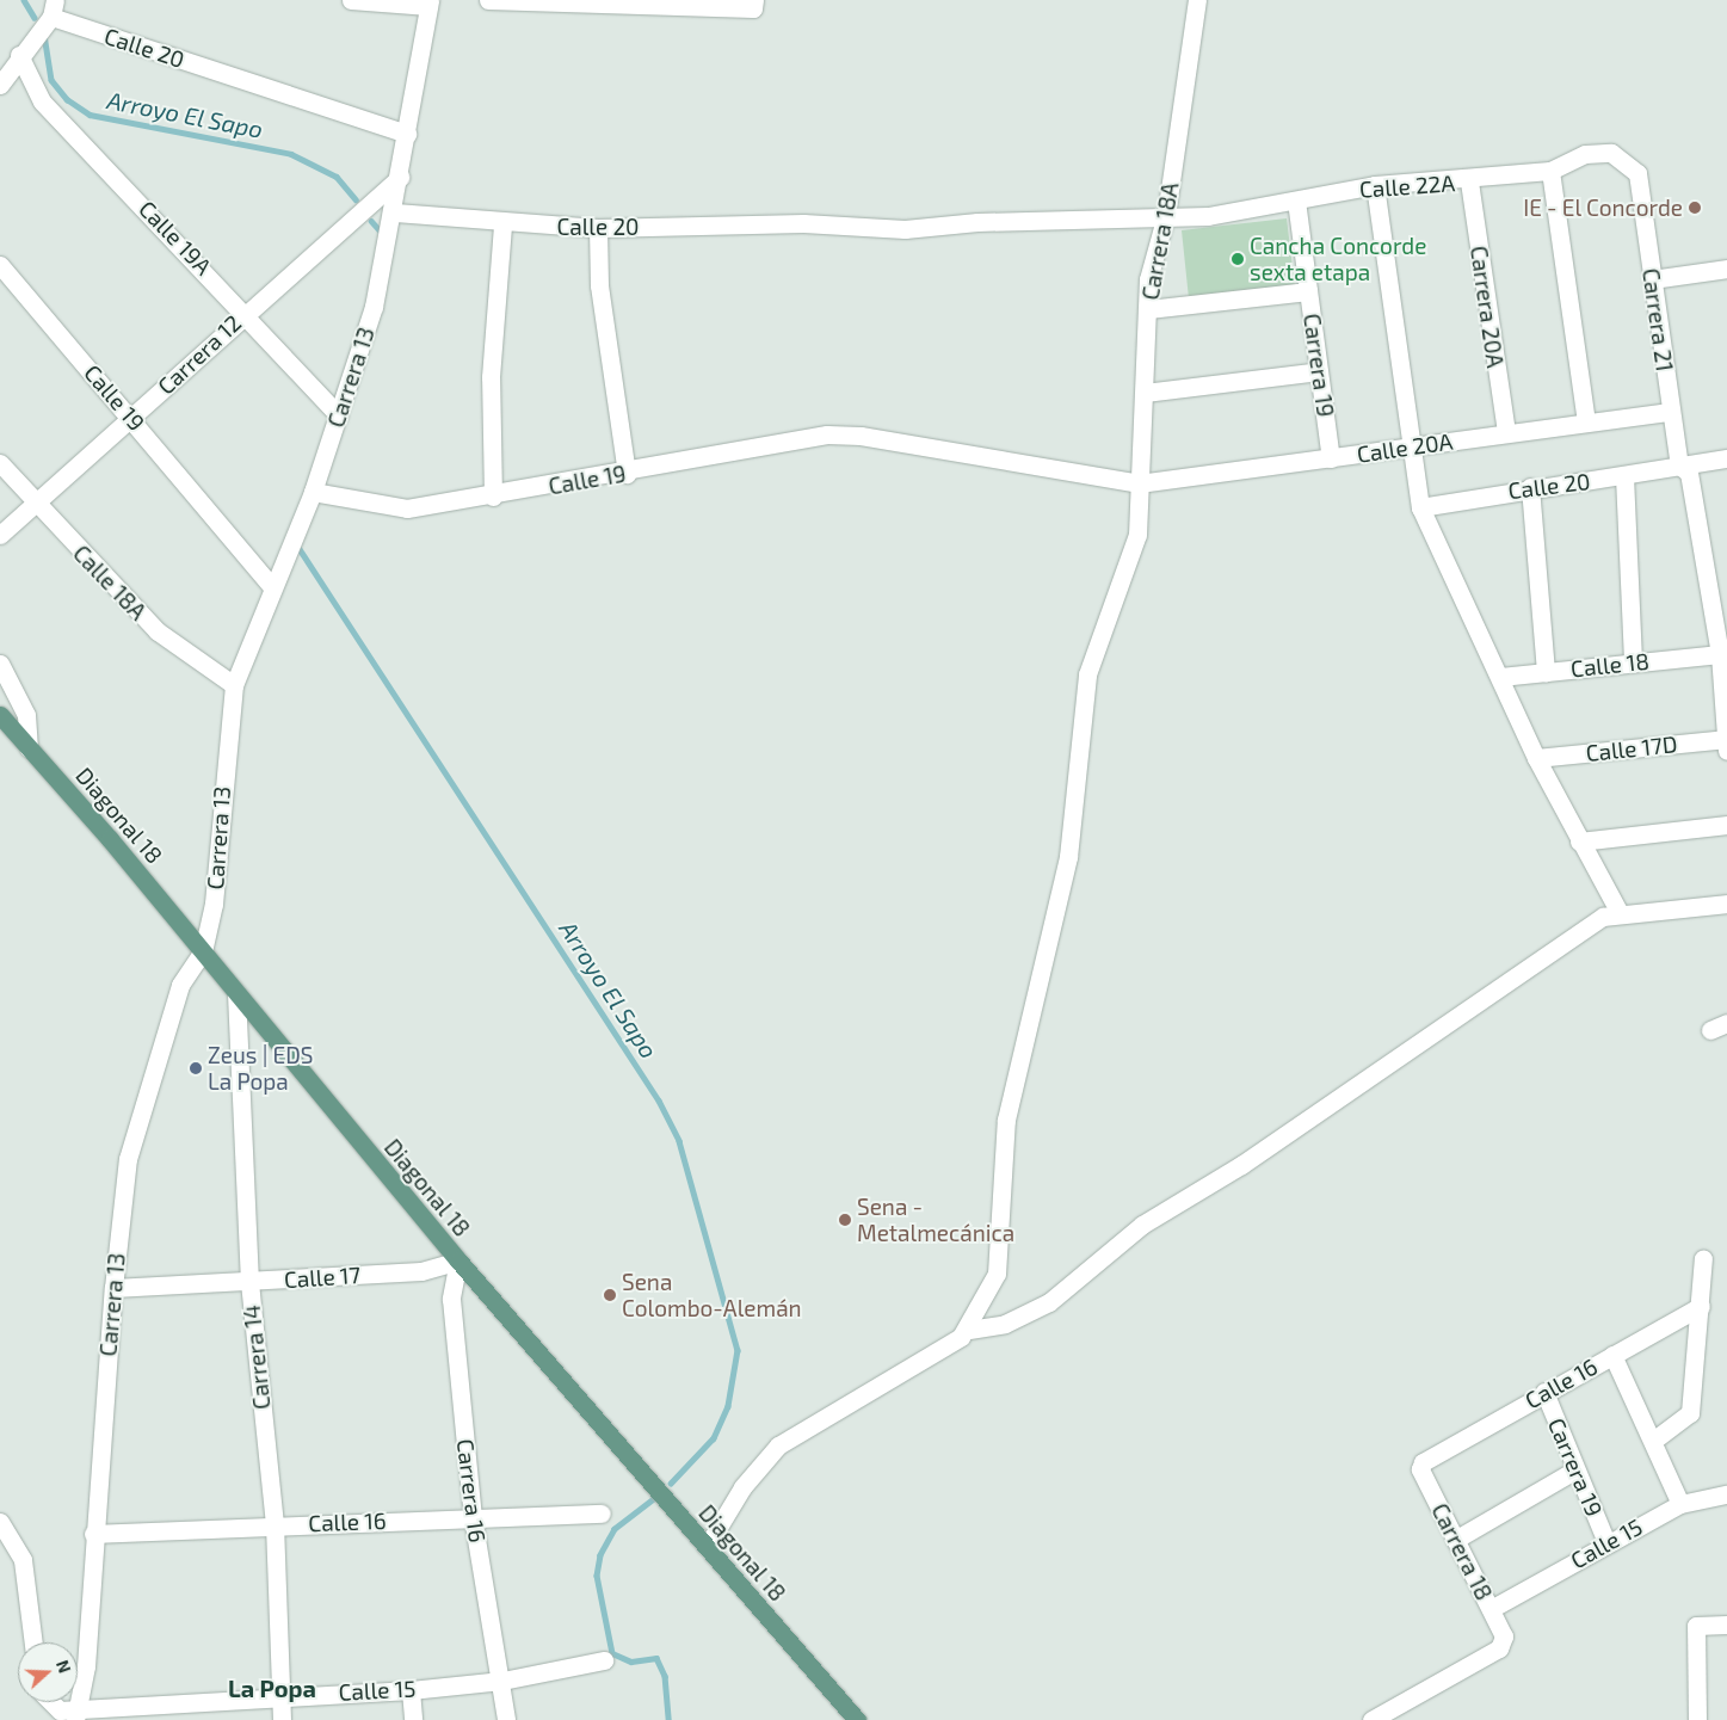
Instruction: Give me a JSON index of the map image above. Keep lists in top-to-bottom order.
{
  "streets": {
    "main road": ["Diagonal 18"],
    "street": [
      "Calle 20",
      "Calle 22A",
      "Calle 19A",
      "Carrera 18A",
      "Carrera 20A",
      "Carrera 21",
      "Carrera 12",
      "Carrera 19",
      "Carrera 13",
      "Calle 19",
      "Calle 20A",
      "Calle 18A",
      "Calle 18",
      "Calle 17D",
      "Calle 17",
      "Carrera 14",
      "Calle 16",
      "Carrera 16",
      "Calle 15",
      "Carrera 18"
    ]
  },
  "crossings": [
    ["Calle 20", "Calle 22A"],
    ["Calle 20", "Carrera 18A"],
    ["Calle 20", "Carrera 21"],
    ["Calle 20", "Carrera 13"],
    ["Calle 22A", "Carrera 18A"],
    ["Calle 22A", "Carrera 20A"],
    ["Calle 22A", "Carrera 21"],
    ["Calle 22A", "Carrera 19"],
    ["Calle 19A", "Carrera 12"],
    ["Calle 19A", "Carrera 13"],
    ["Carrera 18A", "Calle 19"],
    ["Carrera 18A", "Calle 20A"],
    ["Carrera 20A", "Calle 20A"],
    ["Carrera 21", "Calle 20A"],
    ["Carrera 21", "Calle 18"],
    ["Carrera 21", "Calle 17D"],
    ["Carrera 12", "Carrera 13"],
    ["Carrera 12", "Calle 19"],
    ["Carrera 12", "Calle 18A"],
    ["Carrera 19", "Calle 20A"],
    ["Carrera 19", "Calle 16"],
    ["Carrera 19", "Calle 15"],
    ["Carrera 13", "Calle 19"],
    ["Carrera 13", "Calle 18A"],
    ["Carrera 13", "Diagonal 18"],
    ["Carrera 13", "Calle 17"],
    ["Carrera 13", "Calle 16"],
    ["Carrera 13", "Calle 15"],
    ["Calle 19", "Calle 20A"],
    ["Diagonal 18", "Calle 17"],
    ["Diagonal 18", "Carrera 14"],
    ["Diagonal 18", "Carrera 16"],
    ["Calle 17", "Carrera 14"],
    ["Calle 17", "Carrera 16"],
    ["Carrera 14", "Calle 16"],
    ["Carrera 14", "Calle 15"],
    ["Calle 16", "Carrera 16"],
    ["Calle 16", "Carrera 18"],
    ["Carrera 16", "Calle 15"],
    ["Calle 15", "Carrera 18"]
  ],
  "districts": ["La Popa"],
  "water": ["Arroyo El Sapo"],
  "places": [
    "IE - El Concorde",
    "Cancha Concorde sexta etapa",
    "Zeus | EDS La Popa",
    "Sena - Metalmecánica",
    "Sena Colombo-Alemán"
  ],
  "north": "right"
}
